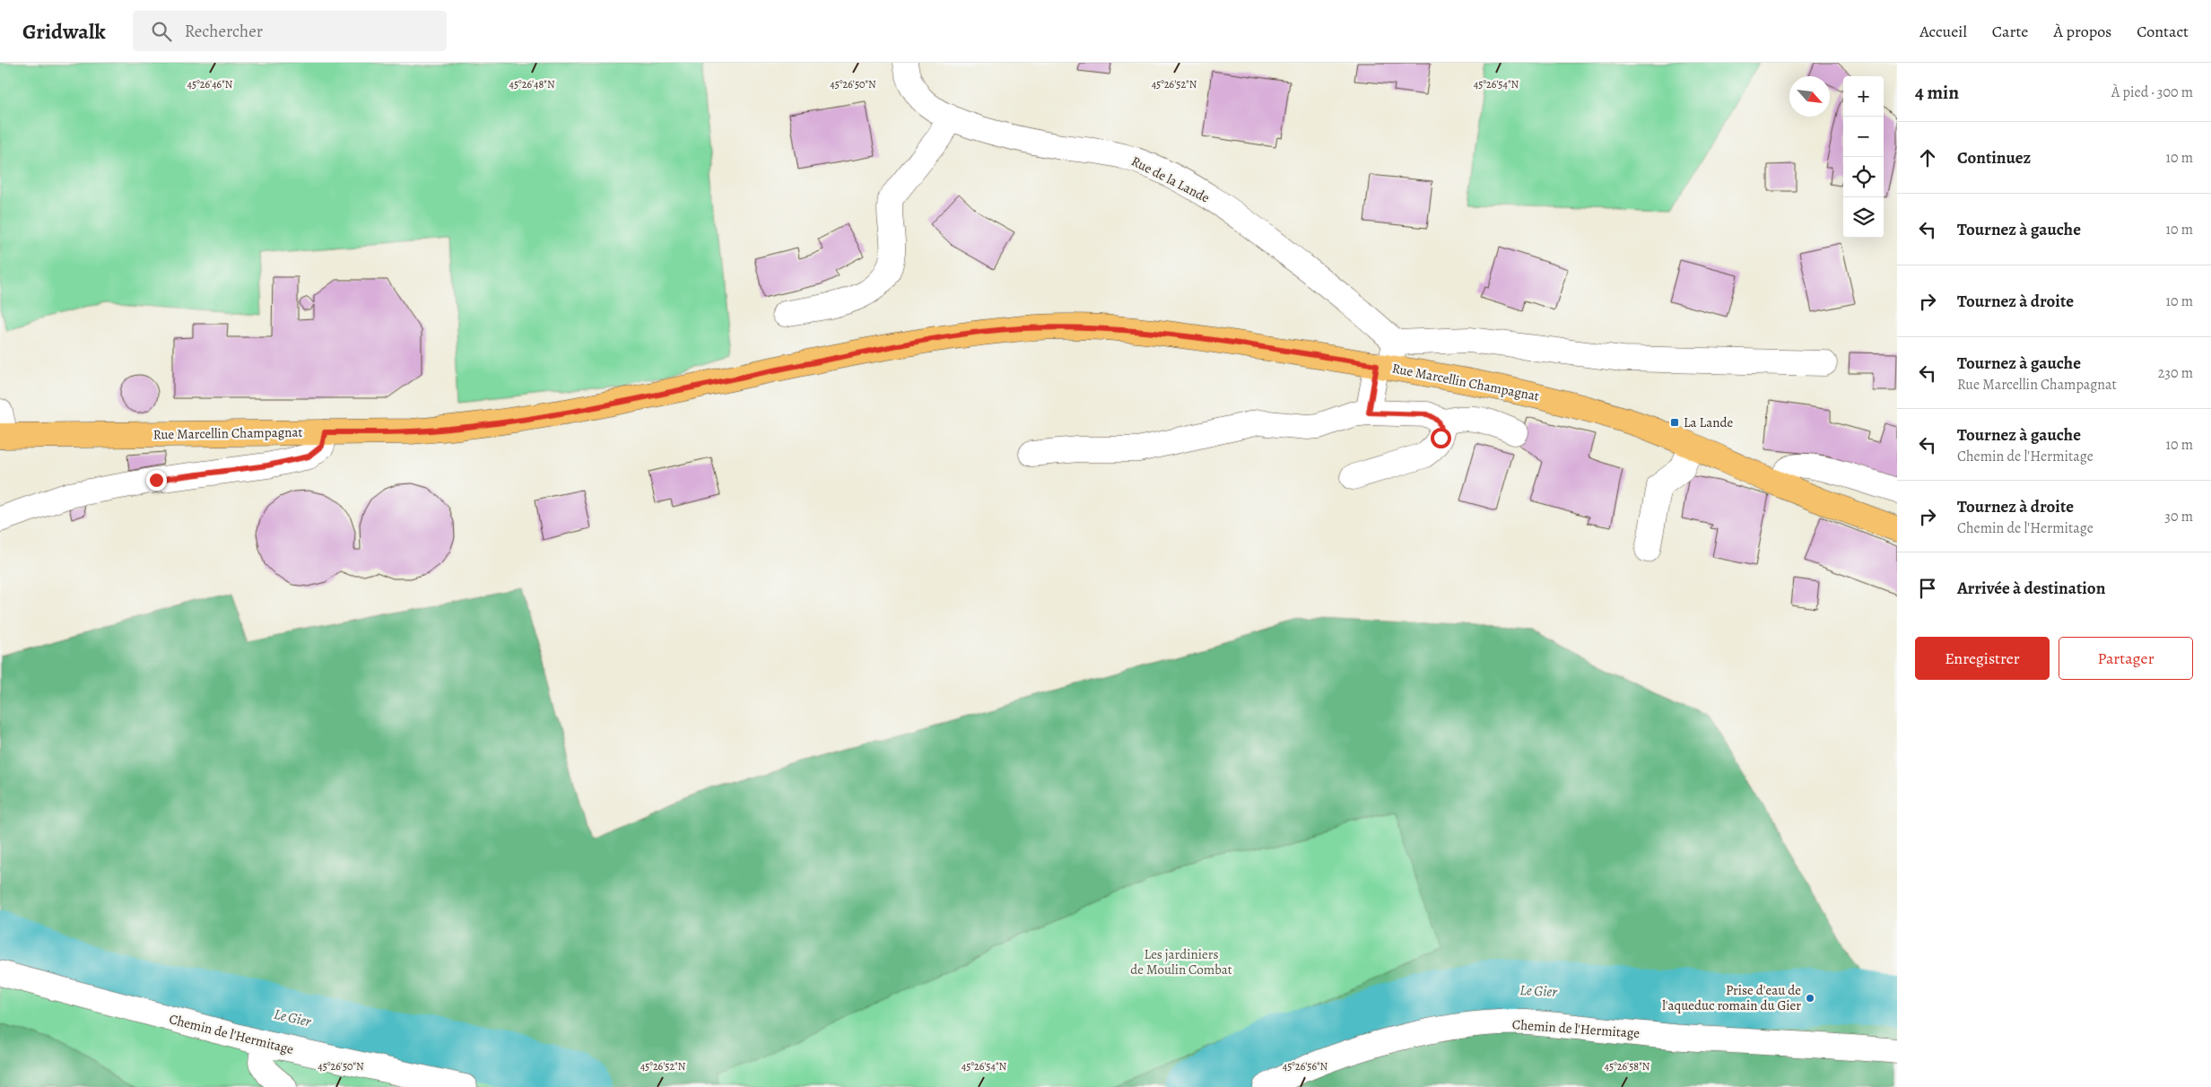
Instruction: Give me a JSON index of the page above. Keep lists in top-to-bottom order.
{
  "streets": {
    "main road": ["Rue Marcellin Champagnat"],
    "street": ["Rue de la Lande", "Chemin de l'Hermitage"]
  },
  "water": ["Le Gier"],
  "parks": ["Les jardiniers de Moulin Combat"],
  "places": {
    "transit": ["La Lande"],
    "other": ["Prise d'eau de l'aqueduc romain du Gier"]
  },
  "north": "bottom right",
  "page": {
    "header": "Gridwalk",
    "search": "Rechercher",
    "nav": [
      "Accueil",
      "Carte",
      "À propos",
      "Contact"
    ],
    "heading": ["4 min", "À pied · 300 m"],
    "map_buttons": ["+", "−"],
    "list": [
      ["Continuez", "10 m"],
      ["Tournez à gauche", "10 m"],
      ["Tournez à droite", "10 m"],
      ["Tournez à gauche", "Rue Marcellin Champagnat", "230 m"],
      ["Tournez à gauche", "Chemin de l'Hermitage", "10 m"],
      ["Tournez à droite", "Chemin de l'Hermitage", "30 m"],
      "Arrivée à destination"
    ],
    "buttons": ["Enregistrer", "Partager"]
  },
  "coordinates": [
    "45°26'46\"N",
    "45°26'48\"N",
    "45°26'50\"N",
    "45°26'52\"N",
    "45°26'54\"N",
    "45°26'56\"N",
    "45°26'58\"N"
  ]
}
